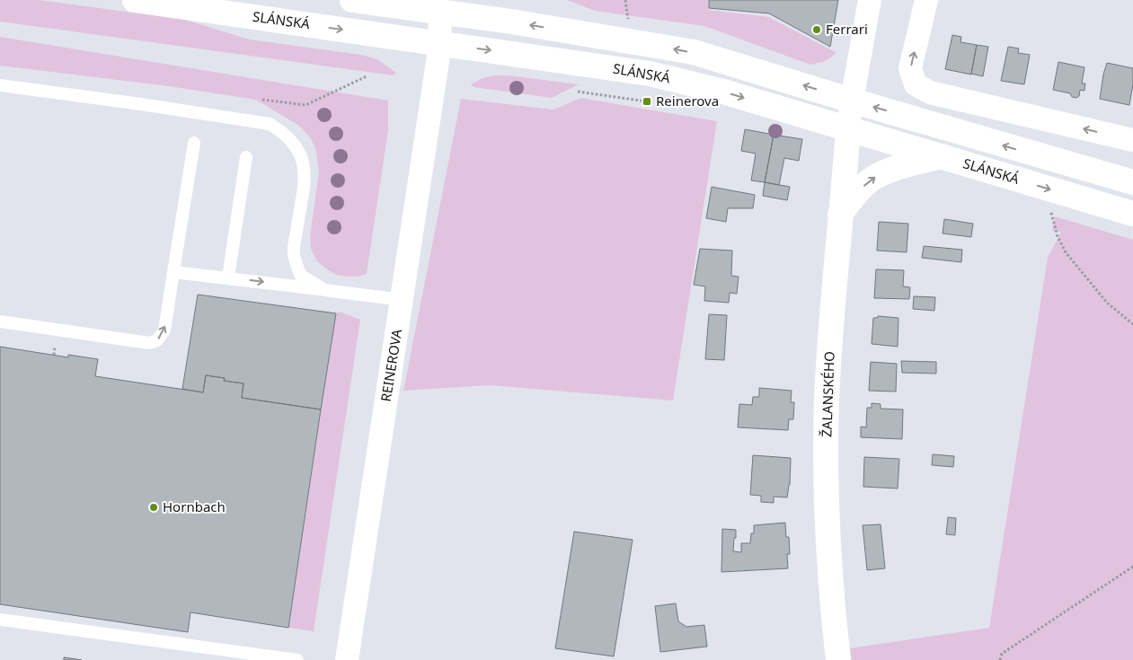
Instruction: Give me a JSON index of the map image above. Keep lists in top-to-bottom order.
{
  "streets": {
    "main road": ["SLÁNSKÁ", "ŽALANSKÉHO"],
    "street": ["REINEROVA"]
  },
  "crossings": [
    ["SLÁNSKÁ", "REINEROVA"],
    ["SLÁNSKÁ", "ŽALANSKÉHO"]
  ],
  "places": {
    "other": ["Ferrari", "Hornbach"],
    "transit": ["Reinerova"]
  }
}
